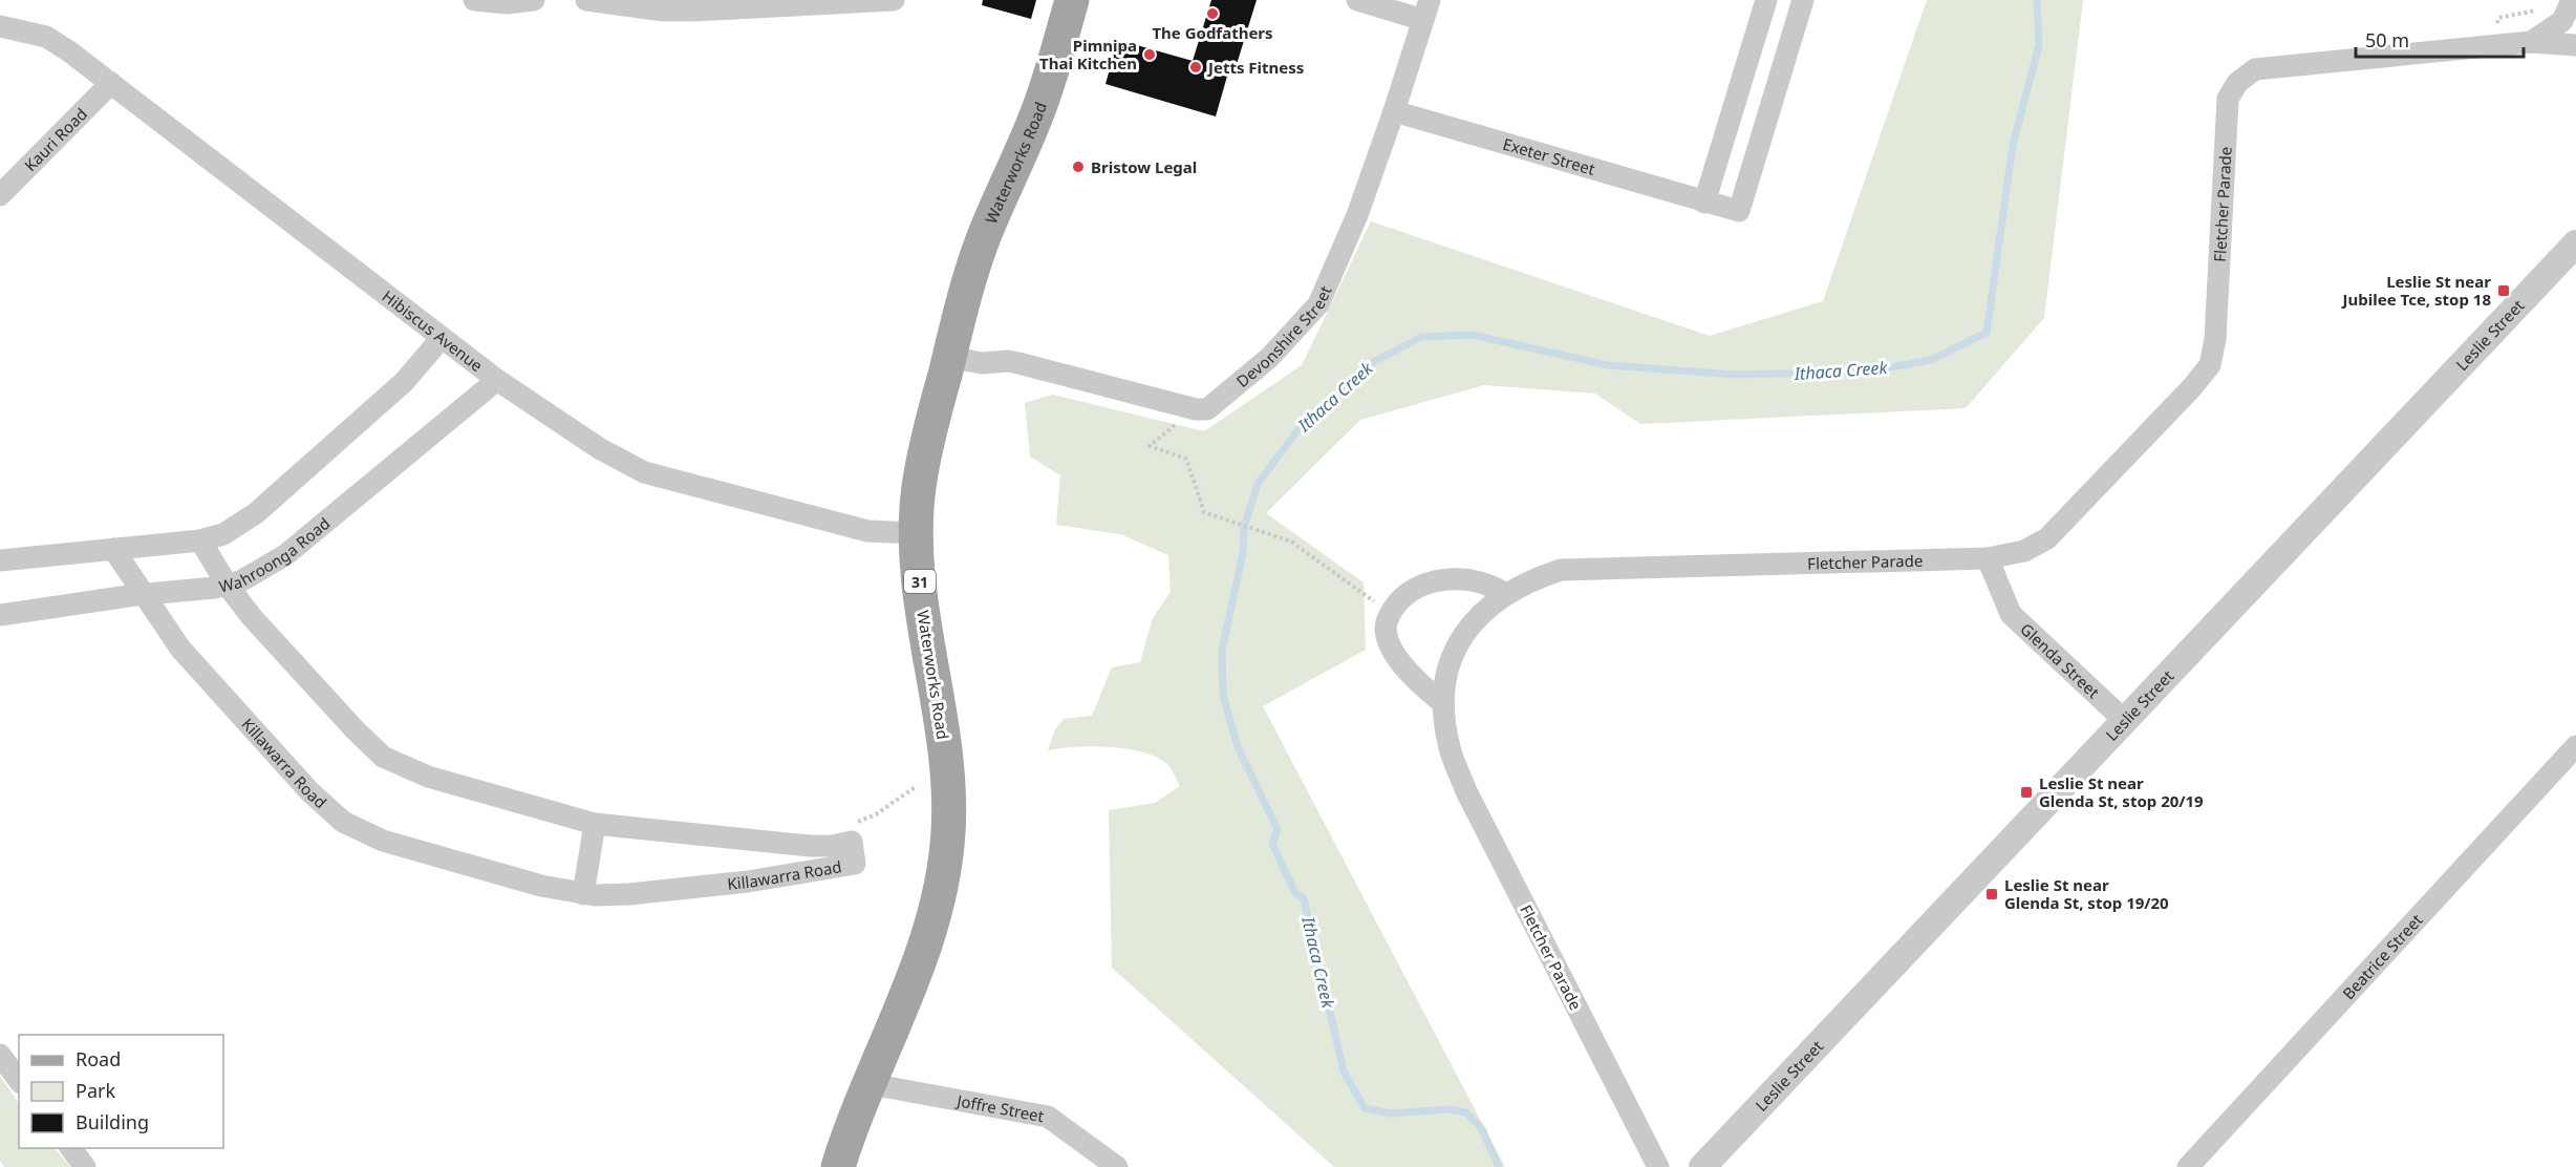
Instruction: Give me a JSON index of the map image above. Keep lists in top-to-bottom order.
{
  "streets": {
    "main road": ["Waterworks Road", "31"],
    "street": [
      "Kauri Road",
      "Exeter Street",
      "Fletcher Parade",
      "Hibiscus Avenue",
      "Devonshire Street",
      "Leslie Street",
      "Wahroonga Road",
      "Glenda Street",
      "Killawarra Road",
      "Beatrice Street",
      "Joffre Street"
    ]
  },
  "crossings": [
    ["Kauri Road", "Hibiscus Avenue"],
    ["Exeter Street", "Devonshire Street"],
    ["Waterworks Road", "Hibiscus Avenue"],
    ["Waterworks Road", "Joffre Street"],
    ["Fletcher Parade", "Glenda Street"],
    ["Hibiscus Avenue", "Wahroonga Road"],
    ["Leslie Street", "Glenda Street"],
    ["Wahroonga Road", "Killawarra Road"]
  ],
  "water": ["Ithaca Creek"],
  "places": {
    "other": [
      "The Godfathers",
      "Pimnipa Thai Kitchen",
      "Jetts Fitness",
      "Bristow Legal"
    ],
    "transit": ["Leslie St near Jubilee Tce, stop 18", "Leslie St near Glenda St, stop 20/19", "Leslie St near Glenda St, stop 19/20"]
  },
  "legend": ["Road", "Park", "Building"],
  "scale_bar": "50 m"
}
